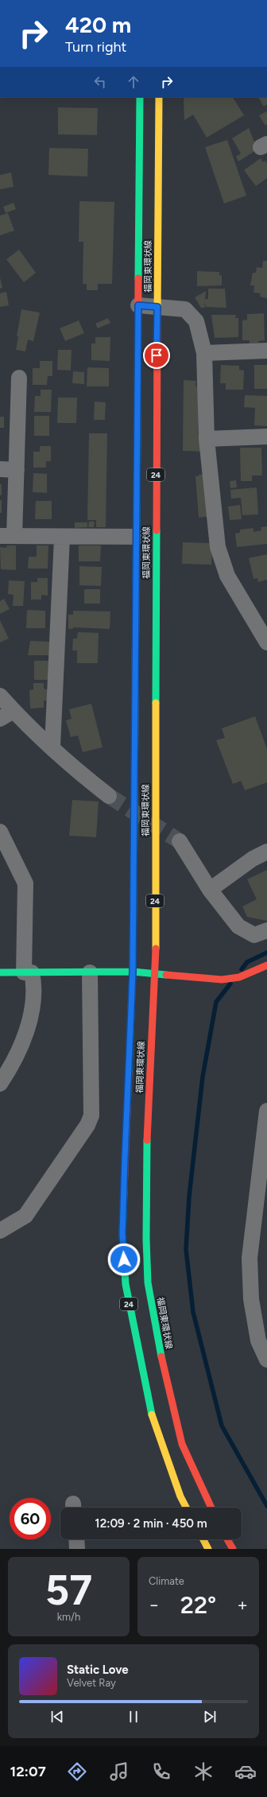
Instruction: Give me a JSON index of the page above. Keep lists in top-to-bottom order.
{
  "streets": {
    "main road": ["福岡東環状線", "24"]
  },
  "page": {
    "turn": ["420 m", "Turn right"],
    "limit": "60",
    "trip": "12:09 · 2 min · 450 m",
    "tile": [
      ["57", "km/h"],
      "Climate"
    ],
    "heat": ["−", "22°", "+"],
    "song": ["Static Love", "Velvet Ray"],
    "tabs": "12:07"
  }
}
